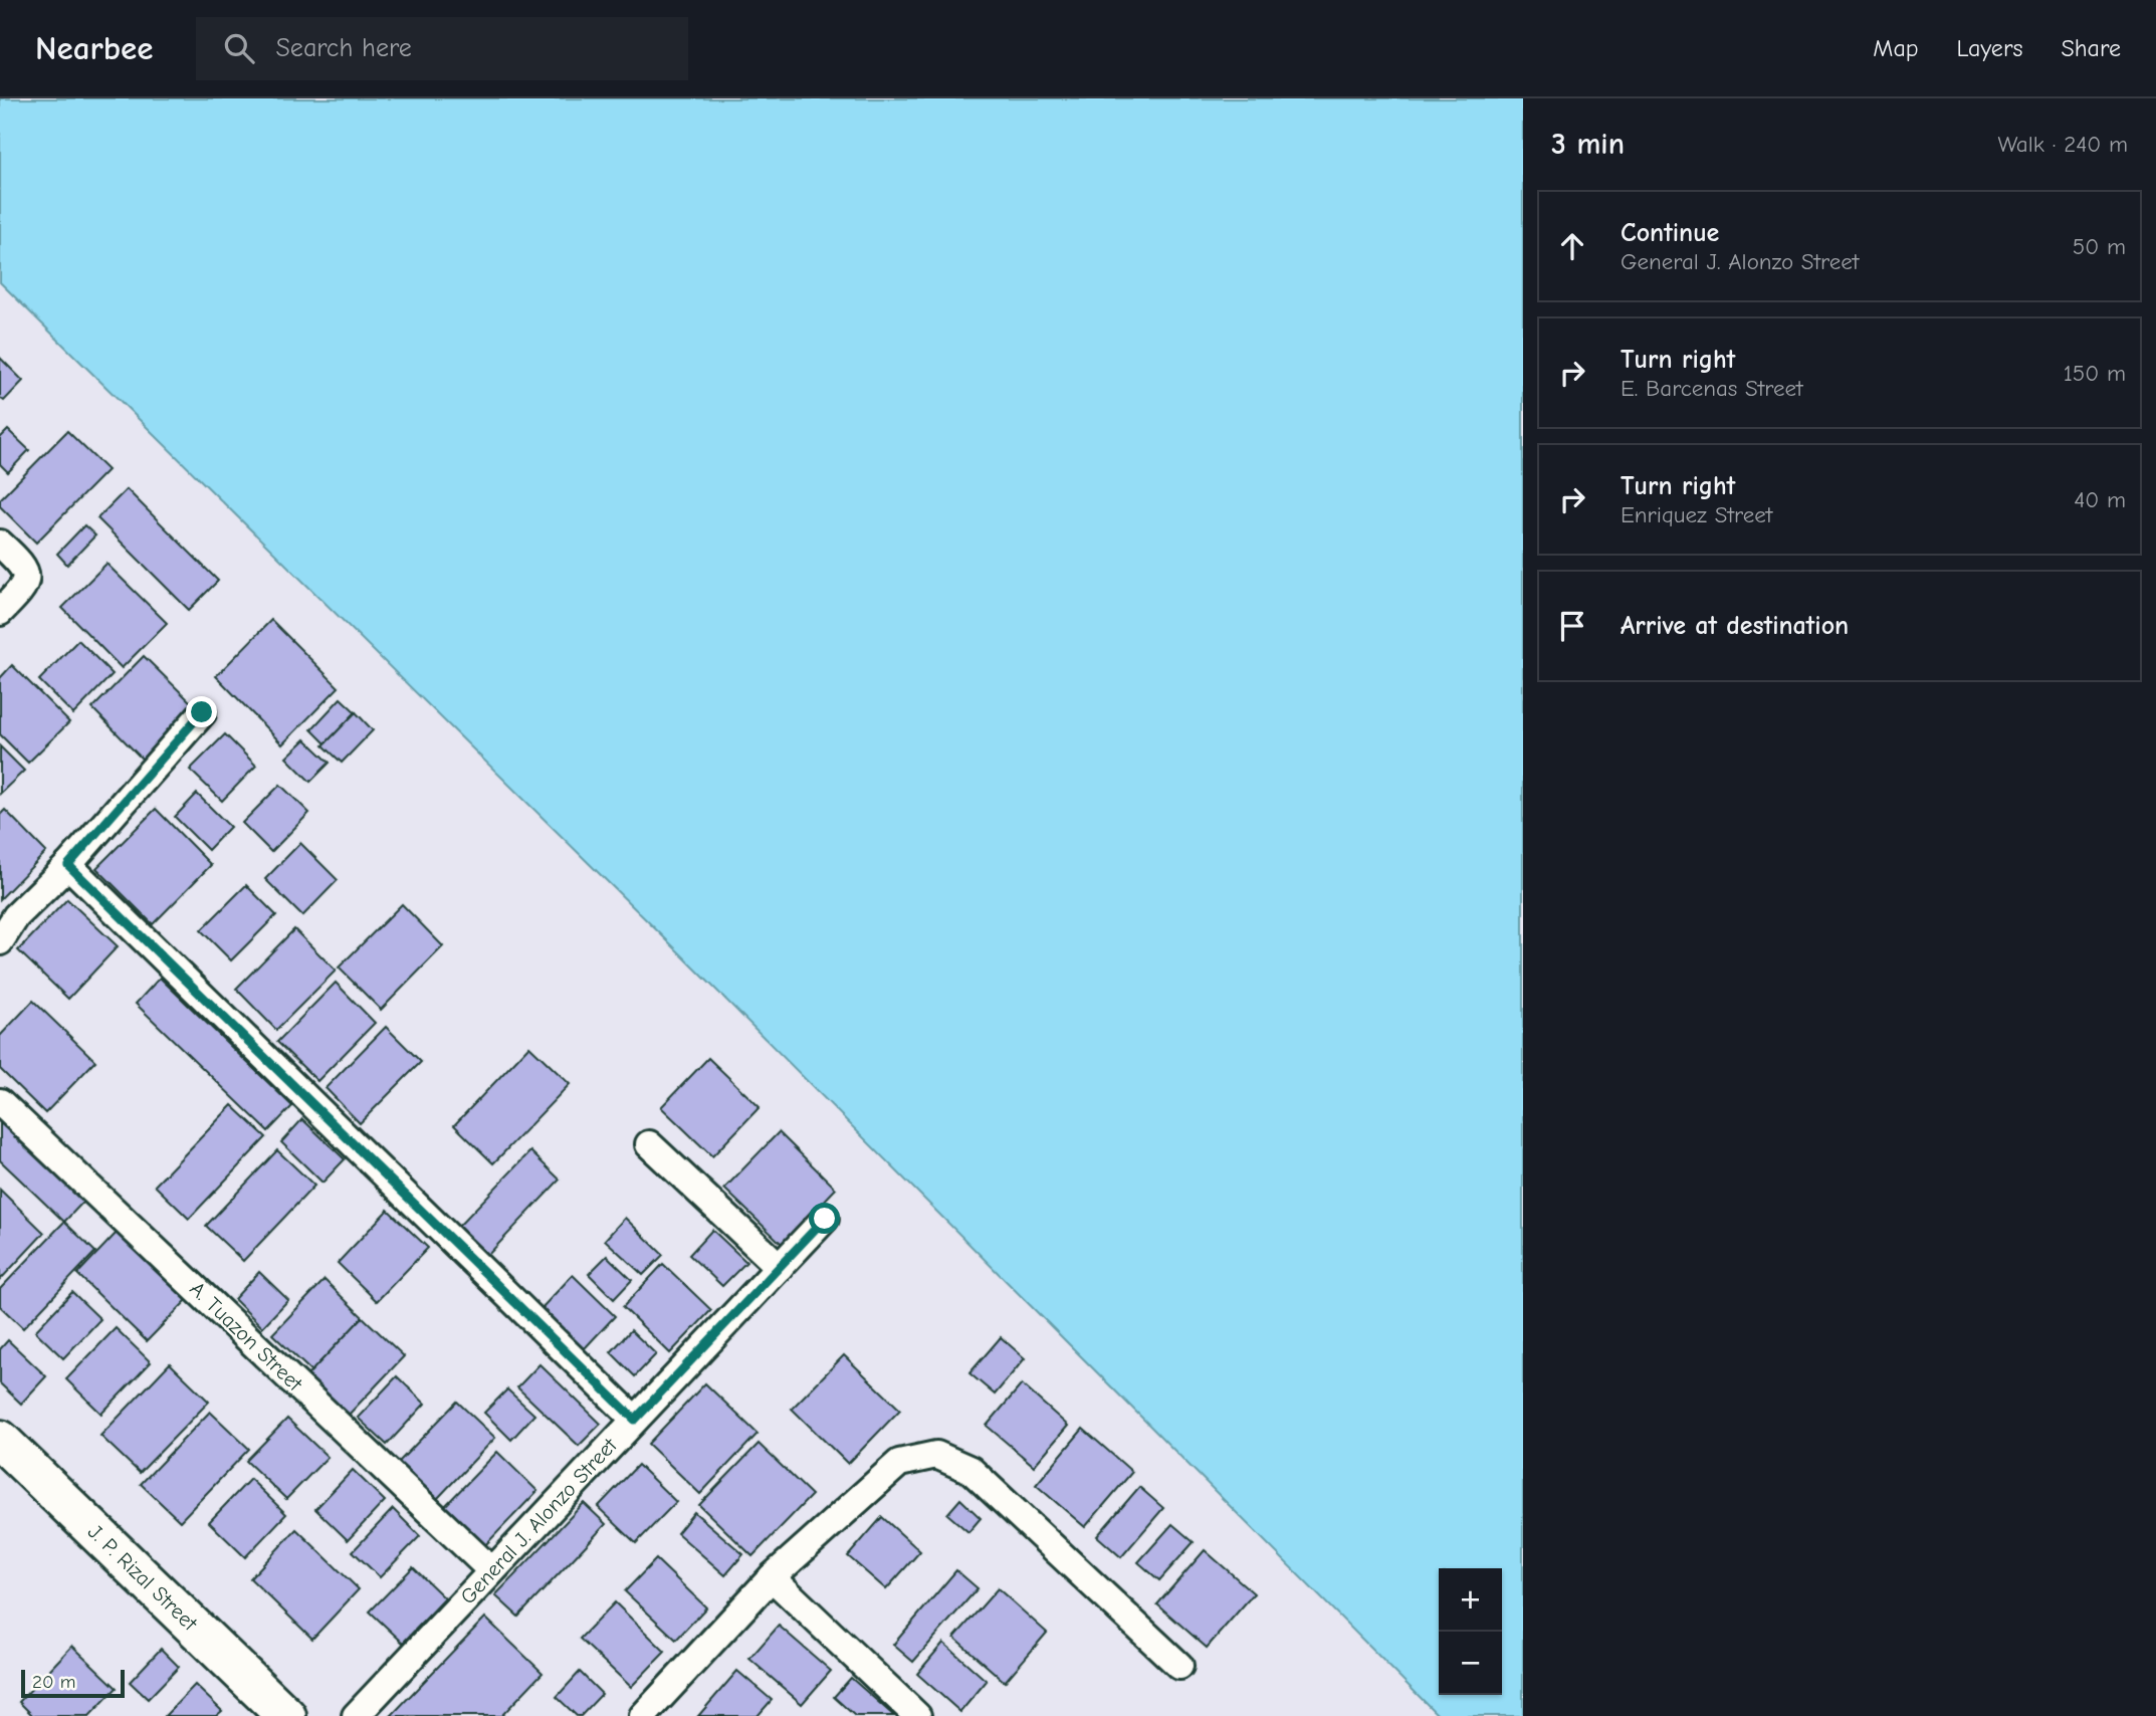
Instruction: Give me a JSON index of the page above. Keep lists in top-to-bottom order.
{
  "streets": {
    "street": ["A. Tuazon Street", "General J. Alonzo Street", "J. P. Rizal Street"]
  },
  "crossings": [
    ["A. Tuazon Street", "General J. Alonzo Street"]
  ],
  "scale_bar": "20 m",
  "page": {
    "header": "Nearbee",
    "search": "Search here",
    "nav": ["Map", "Layers", "Share"],
    "heading": ["3 min", "Walk · 240 m"],
    "list": [
      ["Continue", "General J. Alonzo Street", "50 m"],
      ["Turn right", "E. Barcenas Street", "150 m"],
      ["Turn right", "Enriquez Street", "40 m"],
      "Arrive at destination"
    ],
    "map_buttons": ["+", "−"],
    "scale": "20 m"
  }
}
